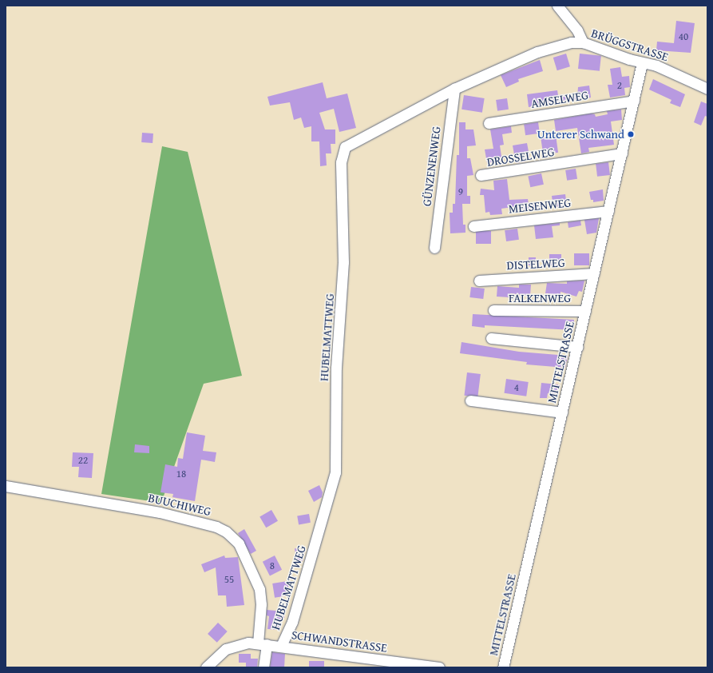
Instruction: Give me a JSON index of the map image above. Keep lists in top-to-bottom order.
{
  "streets": {
    "street": [
      "BRÜGGSTRASSE",
      "AMSELWEG",
      "DROSSELWEG",
      "GÜNZENENWEG",
      "MEISENWEG",
      "DISTELWEG",
      "FALKENWEG",
      "HUBELMATTWEG",
      "MITTELSTRASSE",
      "BUUCHIWEG",
      "SCHWANDSTRASSE"
    ]
  },
  "crossings": [
    ["BRÜGGSTRASSE", "GÜNZENENWEG"],
    ["BRÜGGSTRASSE", "HUBELMATTWEG"],
    ["BRÜGGSTRASSE", "MITTELSTRASSE"],
    ["AMSELWEG", "MITTELSTRASSE"],
    ["DROSSELWEG", "MITTELSTRASSE"],
    ["GÜNZENENWEG", "HUBELMATTWEG"],
    ["MEISENWEG", "MITTELSTRASSE"],
    ["DISTELWEG", "MITTELSTRASSE"],
    ["FALKENWEG", "MITTELSTRASSE"],
    ["HUBELMATTWEG", "SCHWANDSTRASSE"],
    ["BUUCHIWEG", "SCHWANDSTRASSE"]
  ],
  "places": ["Unterer Schwand"],
  "house_numbers": [
    "40",
    "2",
    "9",
    "4",
    "22",
    "18",
    "8",
    "55"
  ]
}
